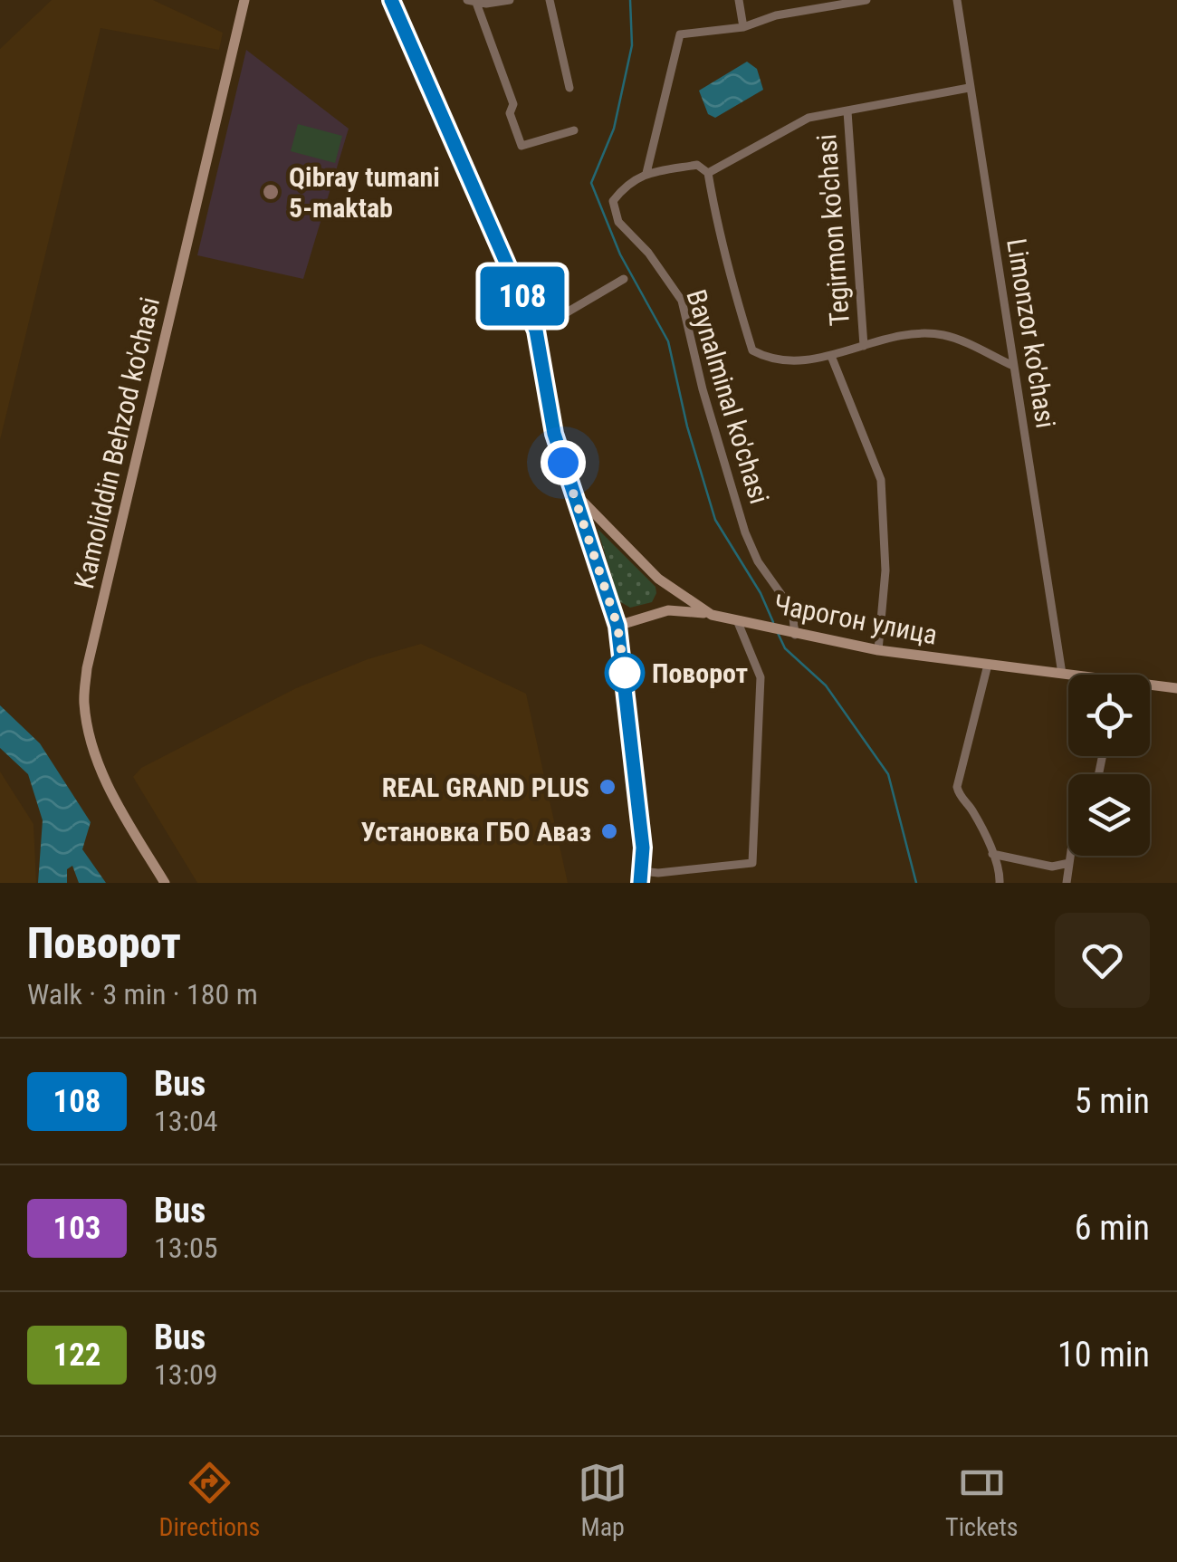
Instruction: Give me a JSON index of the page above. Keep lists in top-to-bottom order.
{
  "streets": {
    "main road": ["Kamoliddin Behzod ko'chasi", "Чарогон улица"],
    "street": ["Tegirmon ko'chasi", "Limonzor ko'chasi", "Baynalminal ko'chasi"]
  },
  "crossings": [
    ["Tegirmon ko'chasi", "Baynalminal ko'chasi"],
    ["Tegirmon ko'chasi", "Чарогон улица"],
    ["Limonzor ko'chasi", "Baynalminal ko'chasi"],
    ["Limonzor ko'chasi", "Чарогон улица"],
    ["Baynalminal ko'chasi", "Чарогон улица"]
  ],
  "places": [
    "Qibray tumani 5-maktab",
    "Поворот",
    "REAL GRAND PLUS",
    "Установка ГБО Аваз"
  ],
  "lines": ["bus line 108"],
  "page": {
    "on_map": "108",
    "heading": ["Поворот", "Walk · 3 min · 180 m"],
    "list": [
      {
        "mark": "108",
        "name": "Bus",
        "note": "13:04",
        "value": "5 min"
      },
      {
        "mark": "103",
        "name": "Bus",
        "note": "13:05",
        "value": "6 min"
      },
      {
        "mark": "122",
        "name": "Bus",
        "note": "13:09",
        "value": "10 min"
      }
    ],
    "tabs": ["Directions", "Map", "Tickets"]
  }
}
